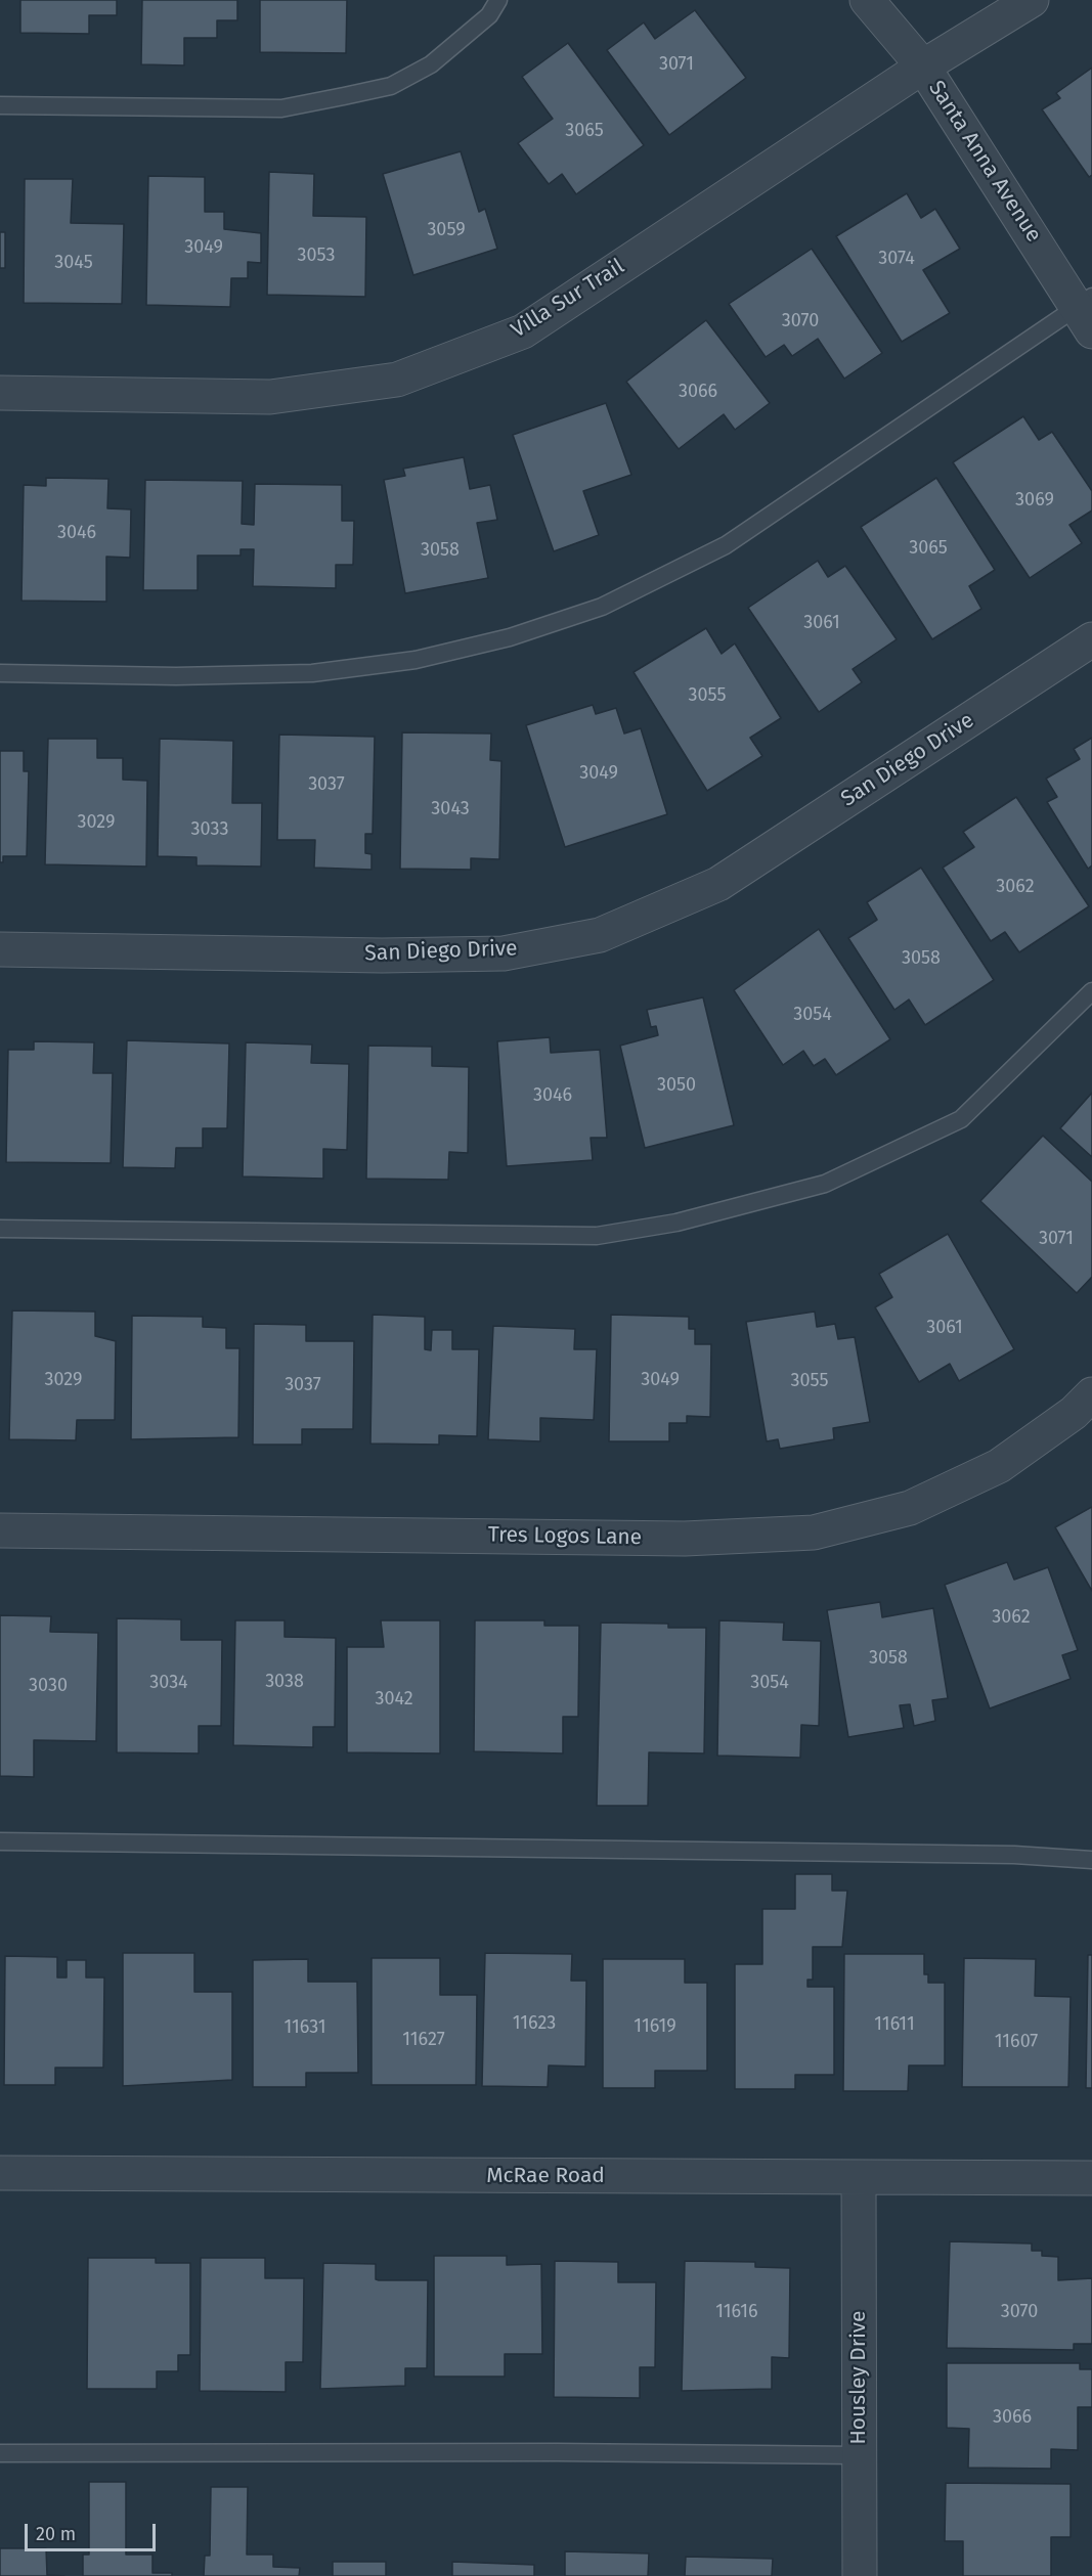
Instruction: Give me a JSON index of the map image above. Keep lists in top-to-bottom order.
{
  "streets": {
    "street": [
      "Santa Anna Avenue",
      "Villa Sur Trail",
      "San Diego Drive",
      "Tres Logos Lane",
      "McRae Road",
      "Housley Drive"
    ]
  },
  "crossings": [
    ["Santa Anna Avenue", "Villa Sur Trail"],
    ["McRae Road", "Housley Drive"]
  ],
  "house_numbers": [
    "3071",
    "3065",
    "3059",
    "3049",
    "3053",
    "3074",
    "3045",
    "3070",
    "3066",
    "3069",
    "3046",
    "3065",
    "3058",
    "3061",
    "3055",
    "3049",
    "3037",
    "3043",
    "3029",
    "3033",
    "3062",
    "3058",
    "3054",
    "3050",
    "3046",
    "3071",
    "3061",
    "3029",
    "3049",
    "3055",
    "3037",
    "3062",
    "3058",
    "3038",
    "3034",
    "3054",
    "3030",
    "3042",
    "11623",
    "11611",
    "11619",
    "11631",
    "11627",
    "11607",
    "11616",
    "3070",
    "3066"
  ],
  "scale_bar": "20 m"
}
